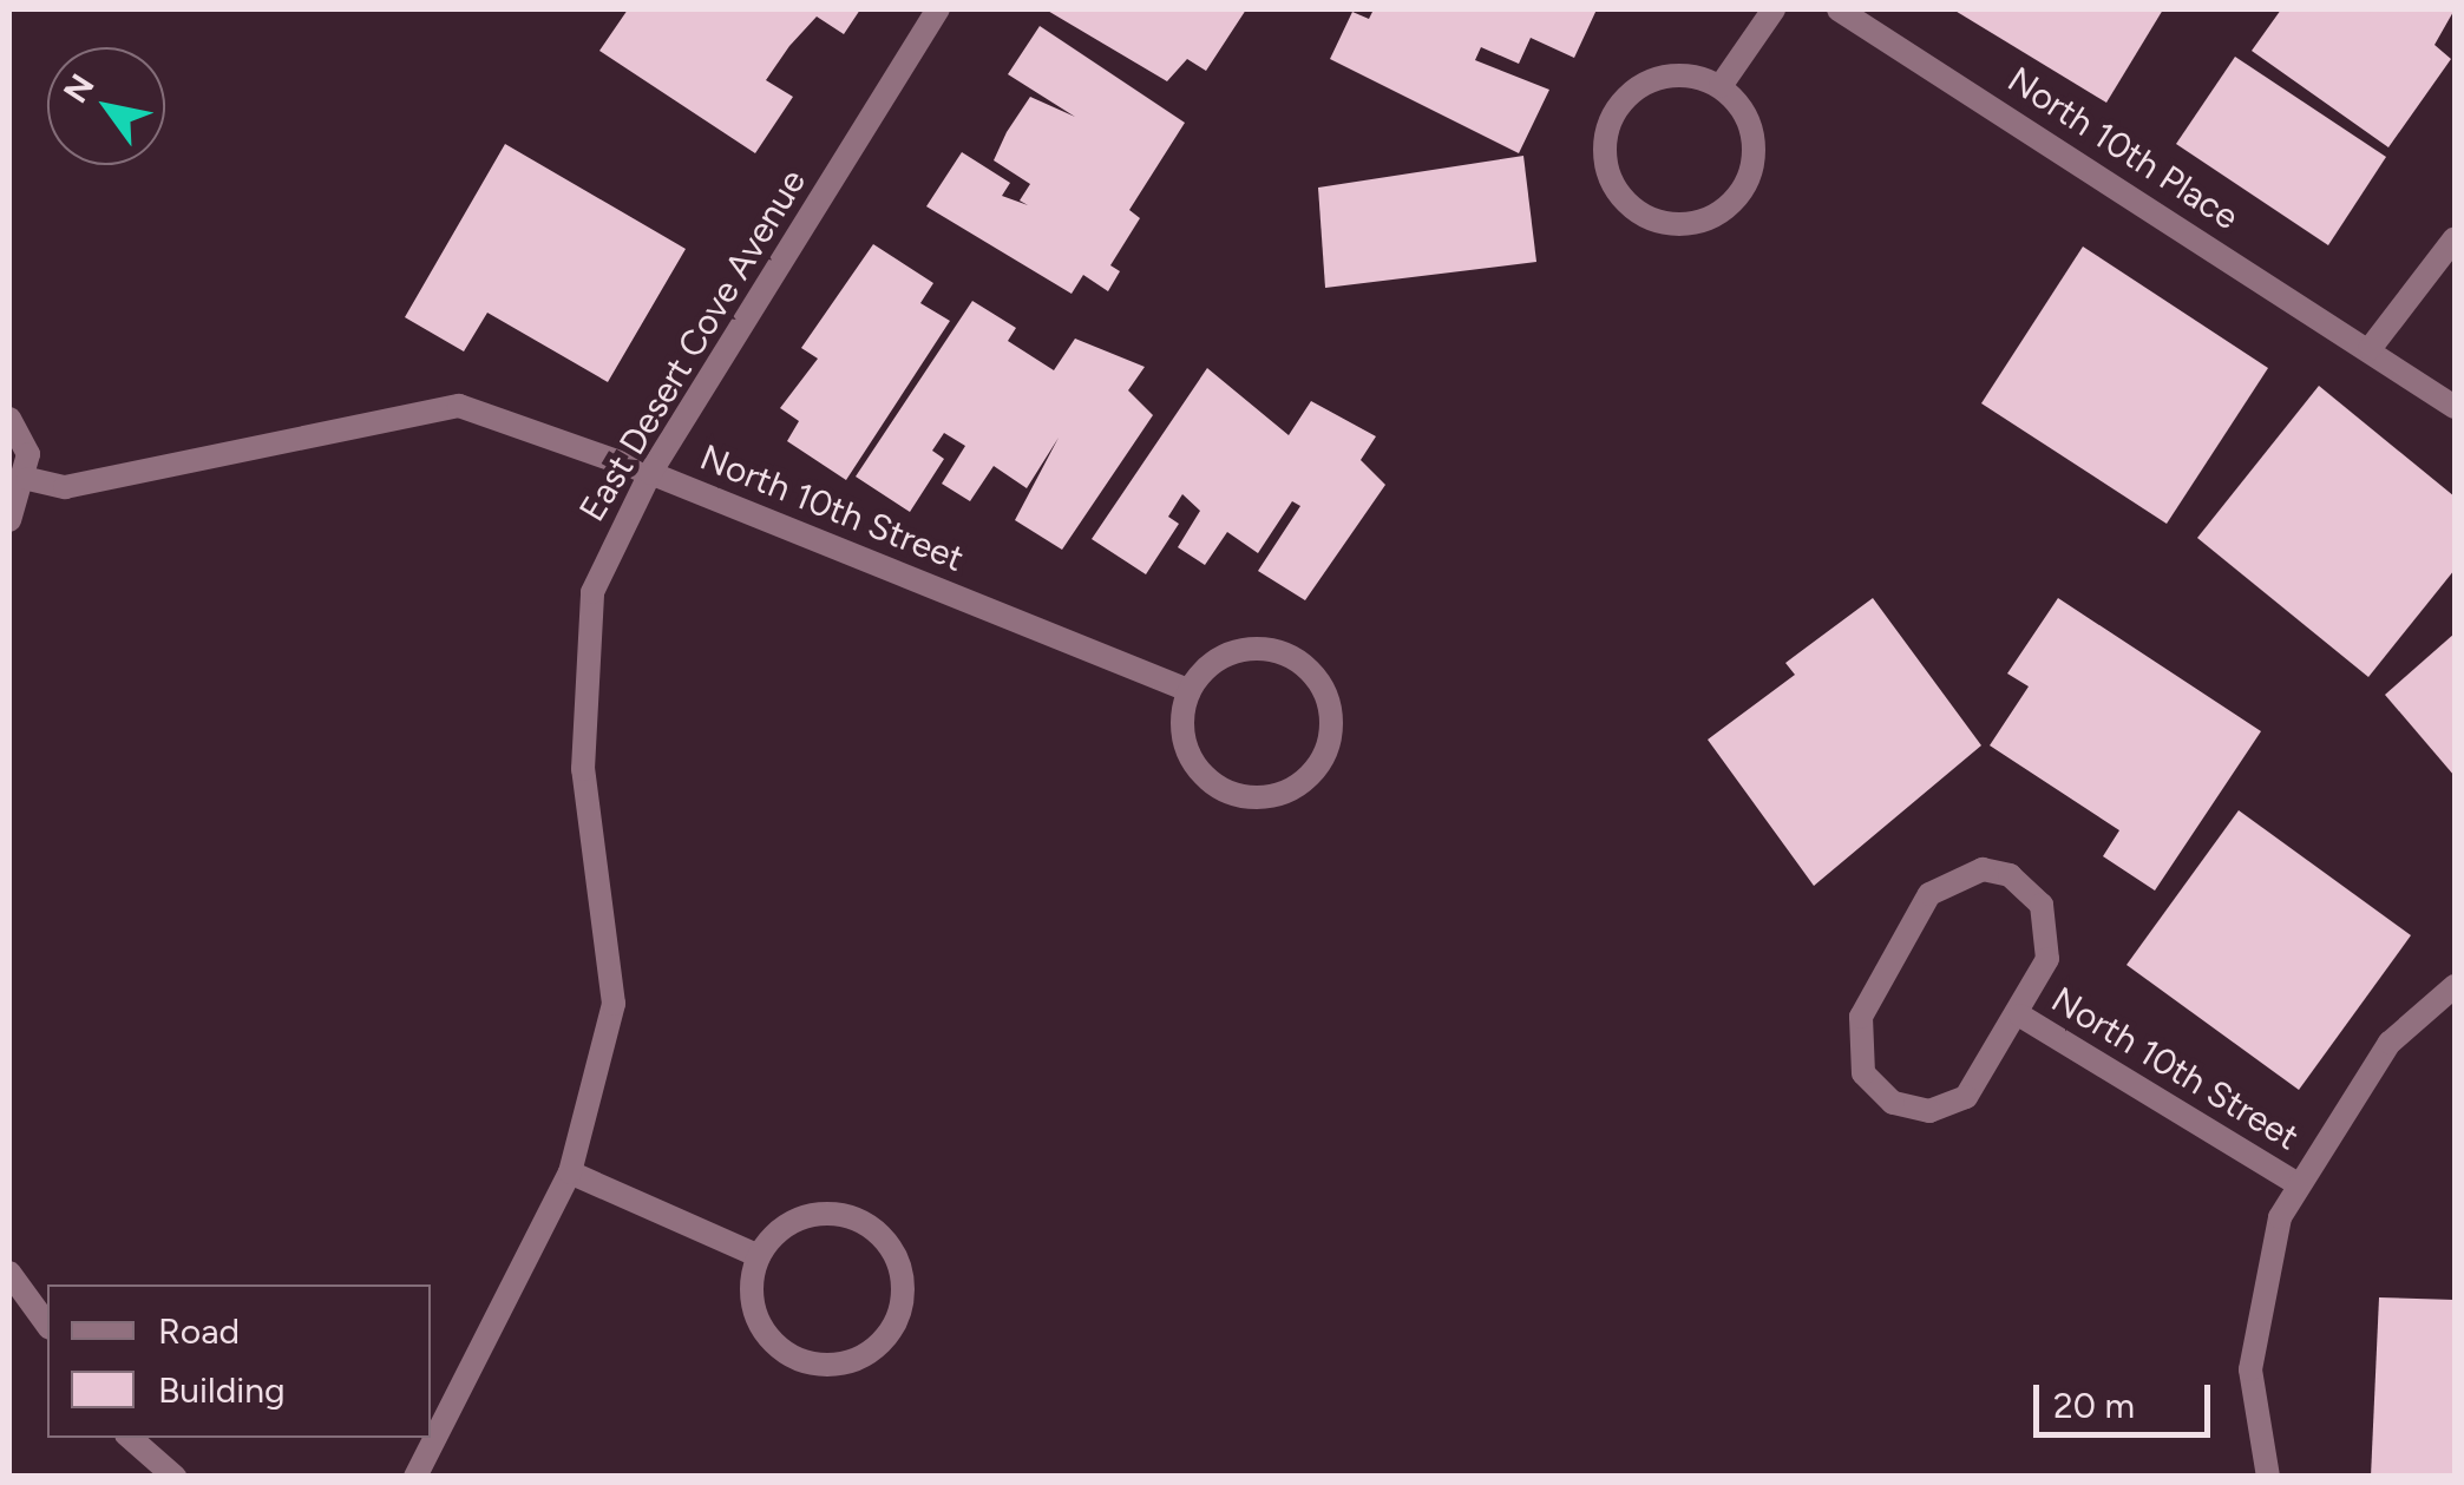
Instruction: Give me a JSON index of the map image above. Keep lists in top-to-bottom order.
{
  "streets": {
    "street": ["North 10th Place", "East Desert Cove Avenue", "North 10th Street"]
  },
  "crossings": [
    ["East Desert Cove Avenue", "North 10th Street"]
  ],
  "legend": ["Road", "Building"],
  "scale_bar": "20 m",
  "north": "top left"
}
